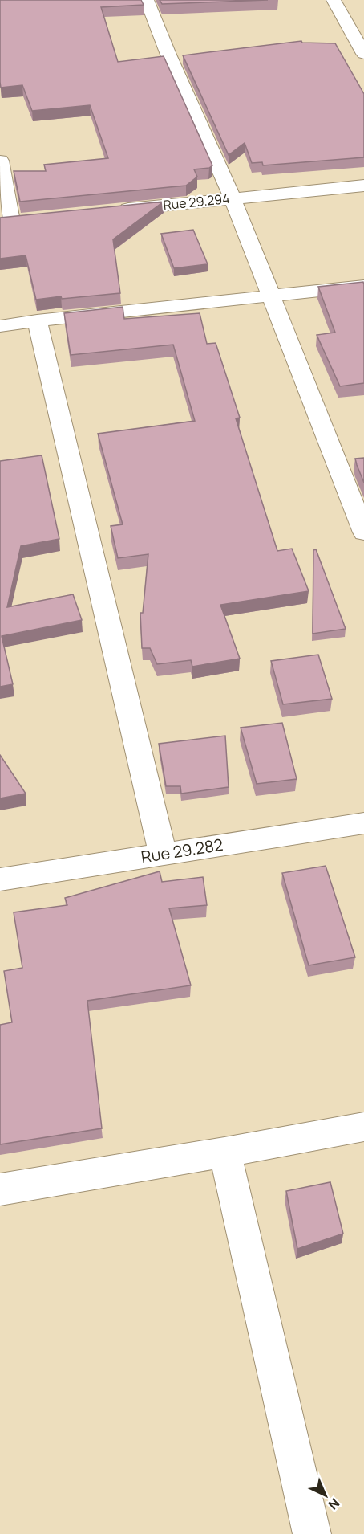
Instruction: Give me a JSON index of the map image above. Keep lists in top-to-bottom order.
{
  "streets": {
    "street": ["Rue 29.294", "Rue 29.282"]
  },
  "north": "bottom right"
}
